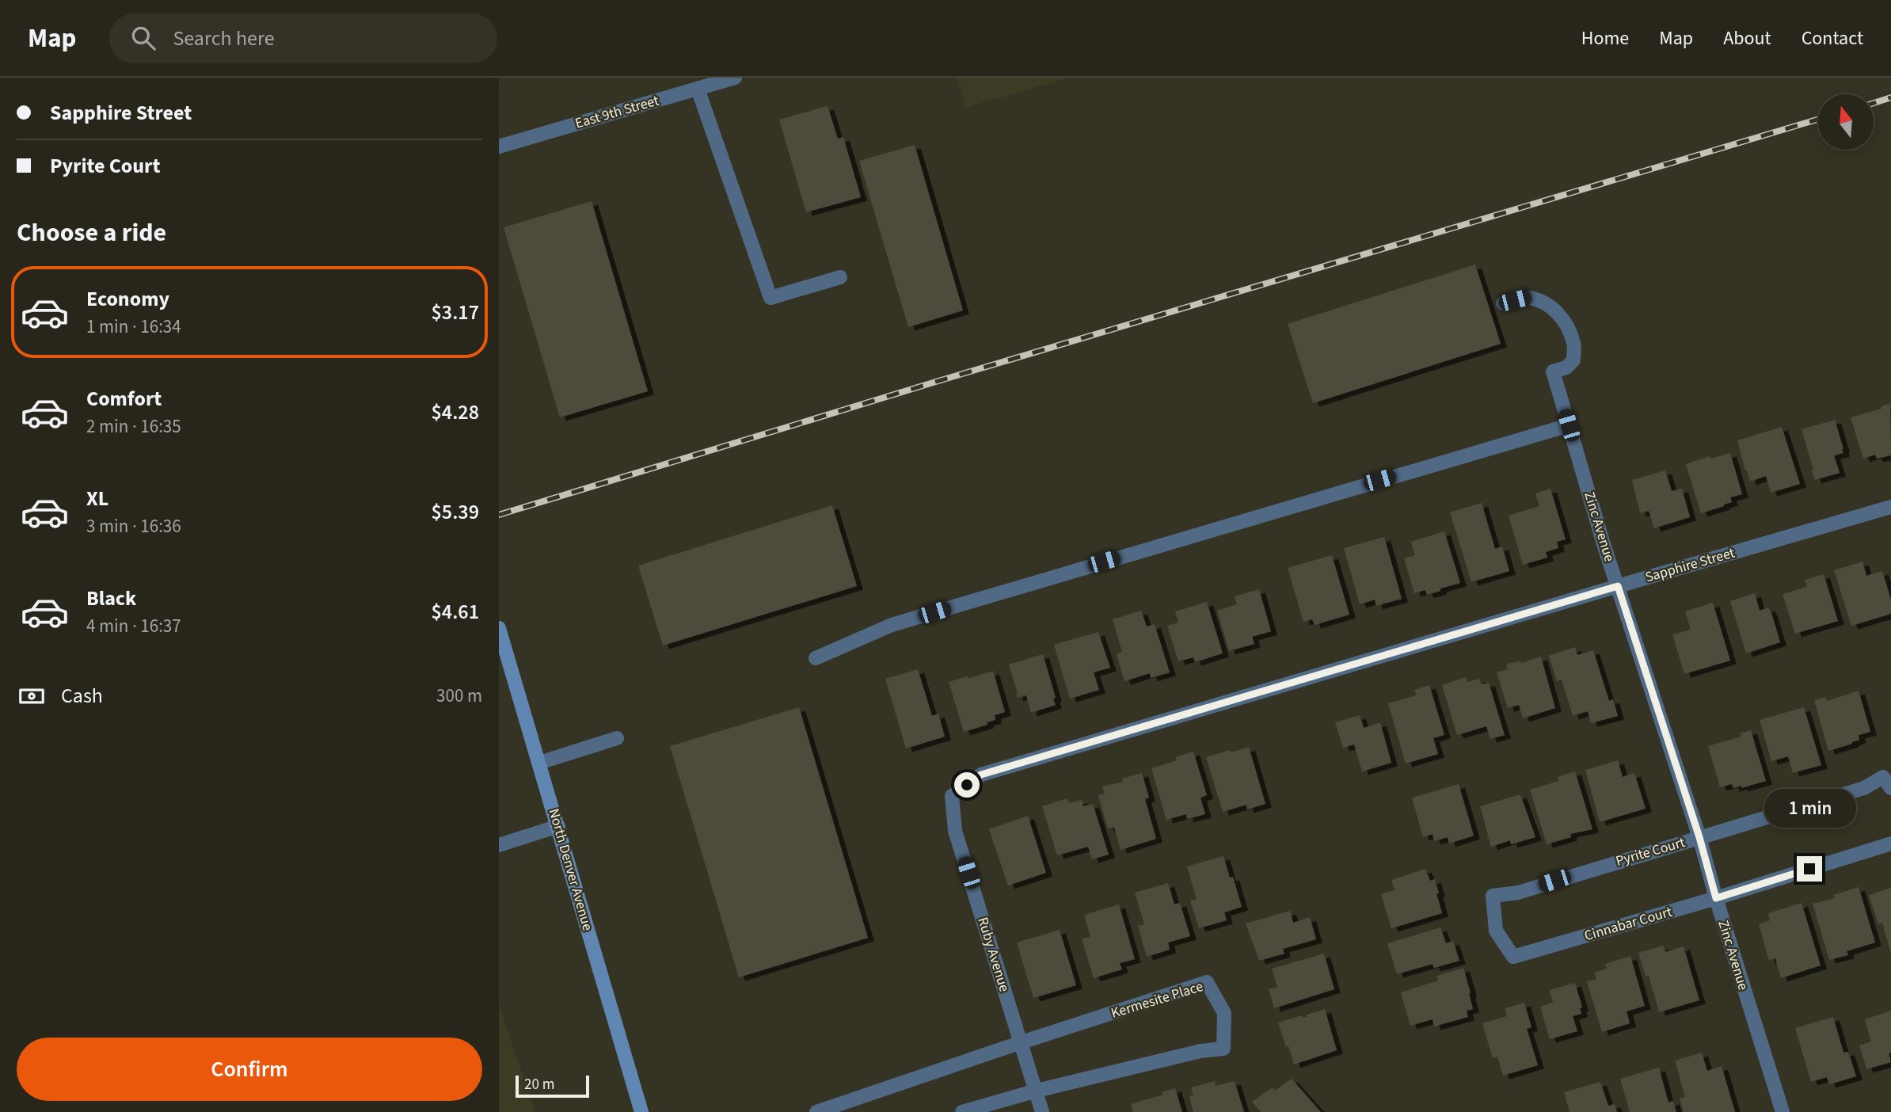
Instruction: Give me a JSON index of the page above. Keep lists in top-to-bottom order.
{
  "streets": {
    "main road": ["North Denver Avenue"],
    "street": [
      "East 9th Street",
      "Zinc Avenue",
      "Sapphire Street",
      "Pyrite Court",
      "Cinnabar Court",
      "Ruby Avenue",
      "Kermesite Place"
    ]
  },
  "crossings": [
    ["Zinc Avenue", "Sapphire Street"],
    ["Zinc Avenue", "Pyrite Court"],
    ["Zinc Avenue", "Cinnabar Court"],
    ["Sapphire Street", "Ruby Avenue"],
    ["Pyrite Court", "Cinnabar Court"],
    ["Ruby Avenue", "Kermesite Place"]
  ],
  "scale_bar": "20 m",
  "north": "top",
  "page": {
    "header": "Map",
    "search": "Search here",
    "nav": [
      "Home",
      "Map",
      "About",
      "Contact"
    ],
    "banner": ["Sapphire Street", "Pyrite Court"],
    "heading": "Choose a ride",
    "list": [
      {
        "name": "Economy",
        "note": "1 min · 16:34",
        "value": "$3.17"
      },
      {
        "name": "Comfort",
        "note": "2 min · 16:35",
        "value": "$4.28"
      },
      {
        "name": "XL",
        "note": "3 min · 16:36",
        "value": "$5.39"
      },
      {
        "name": "Black",
        "note": "4 min · 16:37",
        "value": "$4.61"
      }
    ],
    "pay": ["Cash", "300 m"],
    "bubble": "1 min",
    "buttons": "Confirm",
    "scale": "20 m"
  }
}
